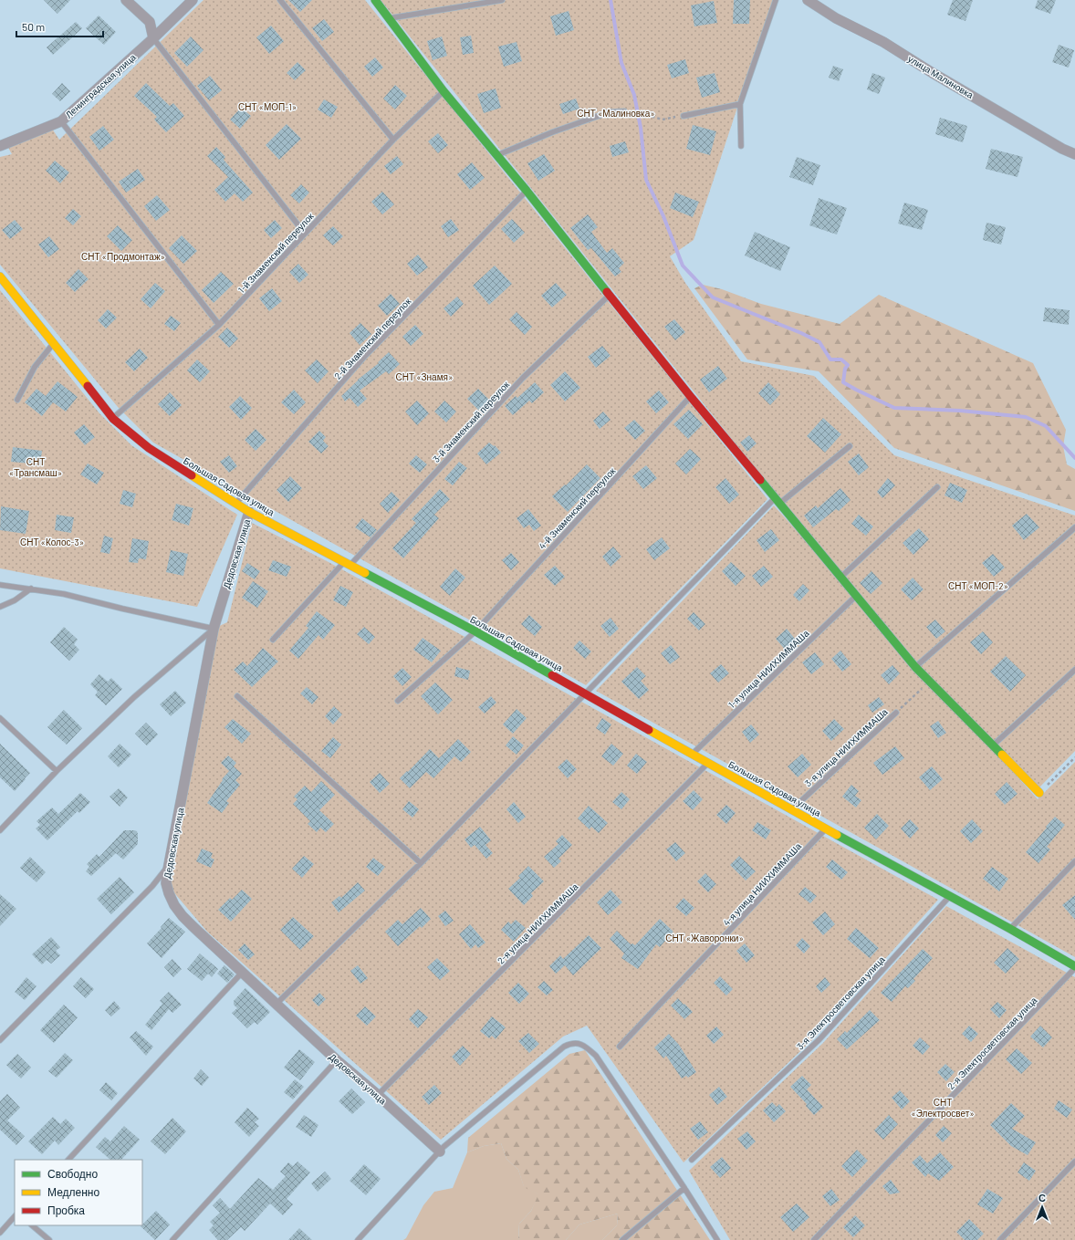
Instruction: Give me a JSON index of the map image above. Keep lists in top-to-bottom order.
{
  "streets": {
    "street": [
      "улица Малиновка",
      "Ленинградская улица",
      "Большая Садовая улица",
      "Дедовская улица"
    ],
    "lane": [
      "1-й Знаменский переулок",
      "2-й Знаменский переулок",
      "3-й Знаменский переулок",
      "4-й Знаменский переулок",
      "1-я улица НИИХИММАШа",
      "3-я улица НИИХИММАШа",
      "4-я улица НИИХИММАШа",
      "2-я улица НИИХИММАШа",
      "3-я Электросветовская улица",
      "2-я Электросветовская улица"
    ]
  },
  "crossings": [
    ["1-й Знаменский переулок", "Большая Садовая улица"],
    ["2-й Знаменский переулок", "Большая Садовая улица"],
    ["3-й Знаменский переулок", "Большая Садовая улица"],
    ["Большая Садовая улица", "4-й Знаменский переулок"],
    ["Большая Садовая улица", "Дедовская улица"],
    ["Большая Садовая улица", "1-я улица НИИХИММАШа"],
    ["Большая Садовая улица", "3-я улица НИИХИММАШа"],
    ["Большая Садовая улица", "4-я улица НИИХИММАШа"],
    ["Большая Садовая улица", "2-я улица НИИХИММАШа"],
    ["Большая Садовая улица", "3-я Электросветовская улица"],
    ["Большая Садовая улица", "2-я Электросветовская улица"],
    ["Дедовская улица", "2-я улица НИИХИММАШа"]
  ],
  "parks": [
    "СНТ «МОП-1»",
    "СНТ «Малиновка»",
    "СНТ «Продмонтаж»",
    "СНТ «Знамя»",
    "СНТ «Трансмаш»",
    "СНТ «Колос-3»",
    "СНТ «МОП-2»",
    "СНТ «Жаворонки»",
    "СНТ «Электросвет»"
  ],
  "legend": ["Свободно", "Медленно", "Пробка"],
  "scale_bar": "50 m",
  "north": "top"
}
